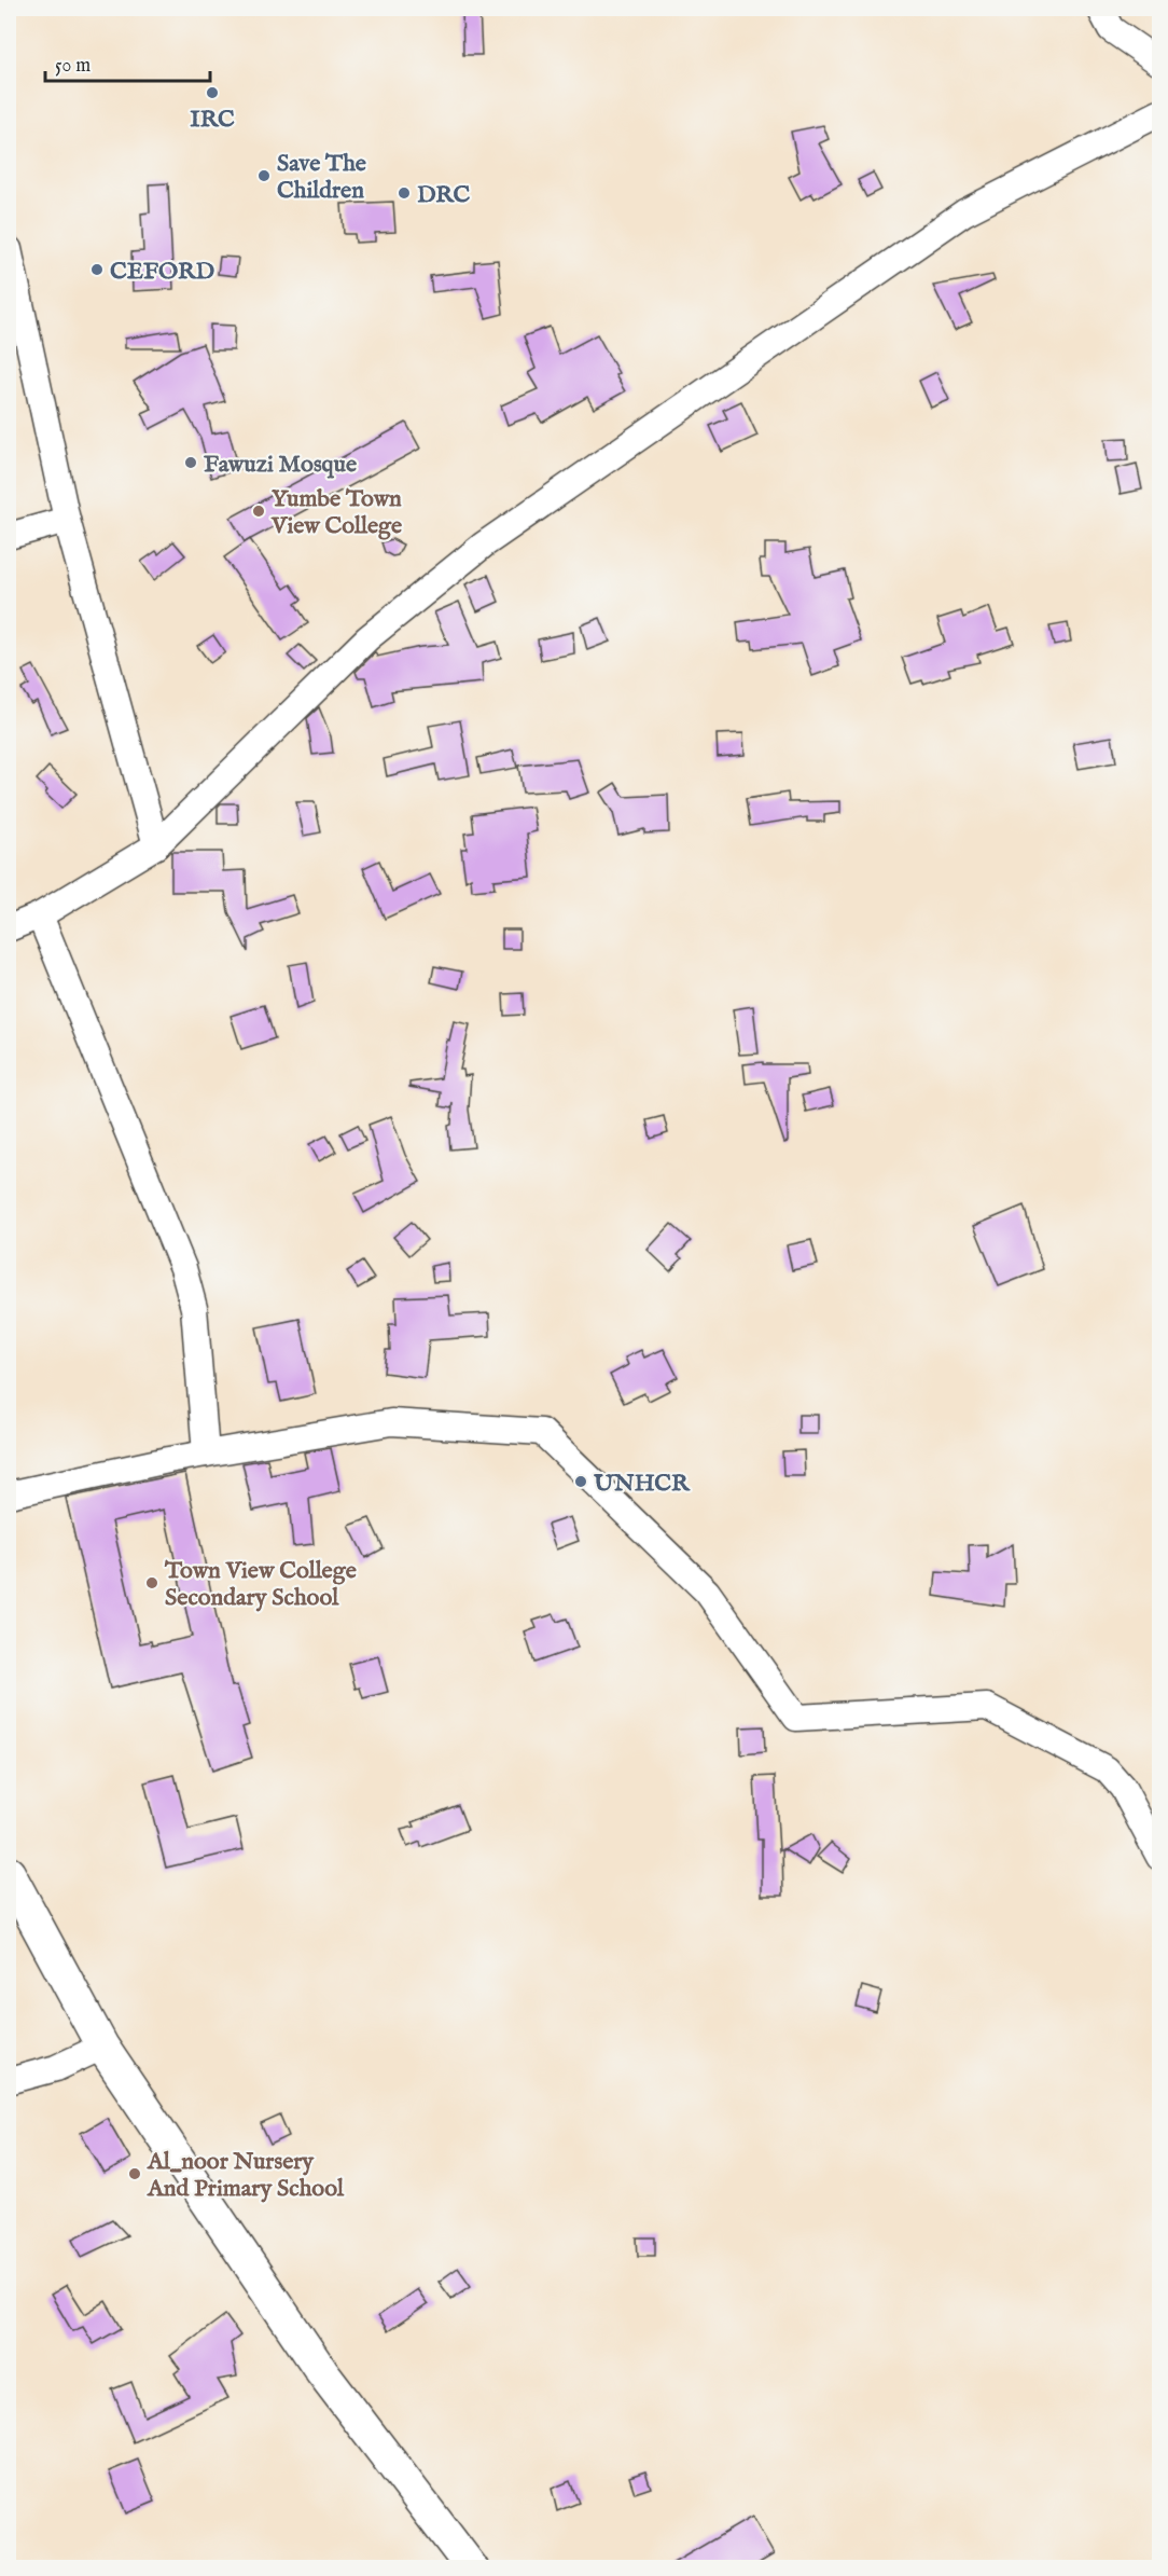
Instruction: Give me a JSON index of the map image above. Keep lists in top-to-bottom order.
{
  "places": [
    "IRC",
    "Save The Children",
    "DRC",
    "CEFORD",
    "Fawuzi Mosque",
    "Yumbe Town View College",
    "UNHCR",
    "Town View College Secondary School",
    "Al_noor Nursery And Primary School"
  ],
  "scale_bar": "50 m"
}
